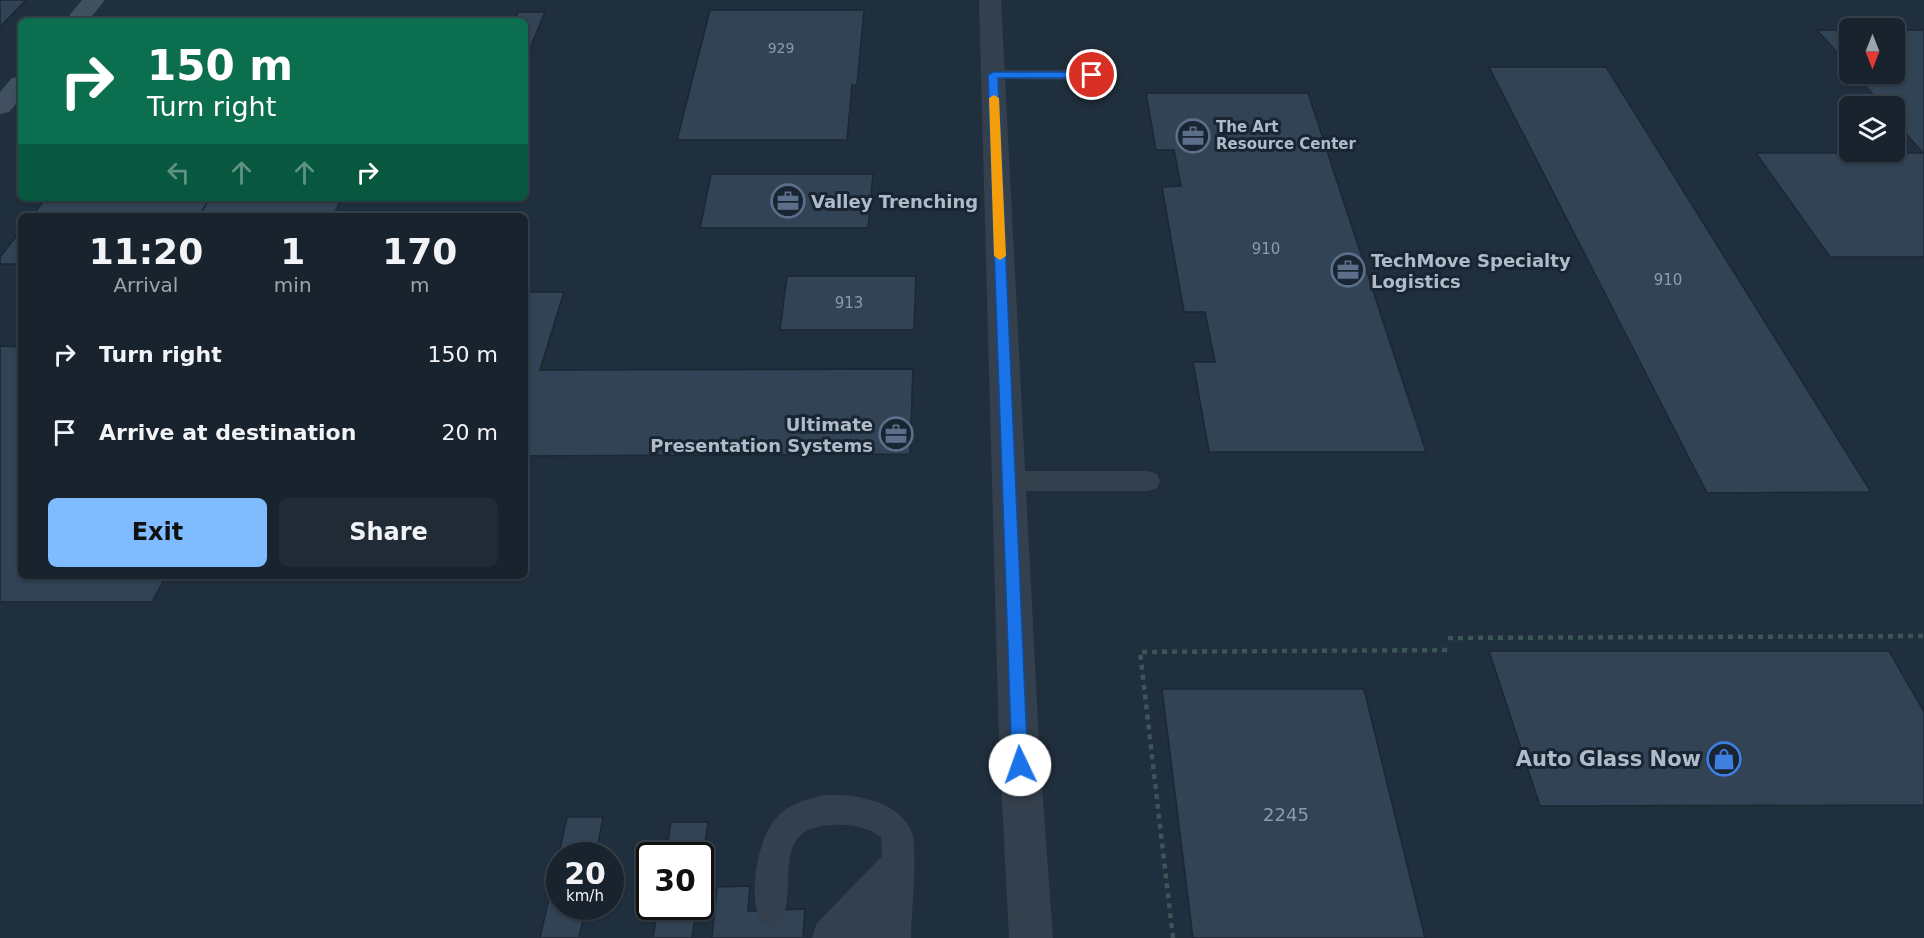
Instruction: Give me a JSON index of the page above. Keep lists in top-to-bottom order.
{
  "places": {
    "office": [
      "The Art Resource Center",
      "Valley Trenching",
      "TechMove Specialty Logistics",
      "Ultimate Presentation Systems"
    ],
    "shop": ["Auto Glass Now"]
  },
  "house_numbers": [
    "929",
    "910",
    "910",
    "913",
    "2245"
  ],
  "north": "bottom",
  "page": {
    "turn": ["150 m", "Turn right"],
    "eta": [
      "11:20",
      "Arrival",
      "1",
      "min",
      "170",
      "m"
    ],
    "list": [
      {
        "name": "Turn right",
        "value": "150 m"
      },
      {
        "name": "Arrive at destination",
        "value": "20 m"
      }
    ],
    "buttons": ["Exit", "Share"],
    "speed": "20 km/h",
    "limit": "30"
  }
}
